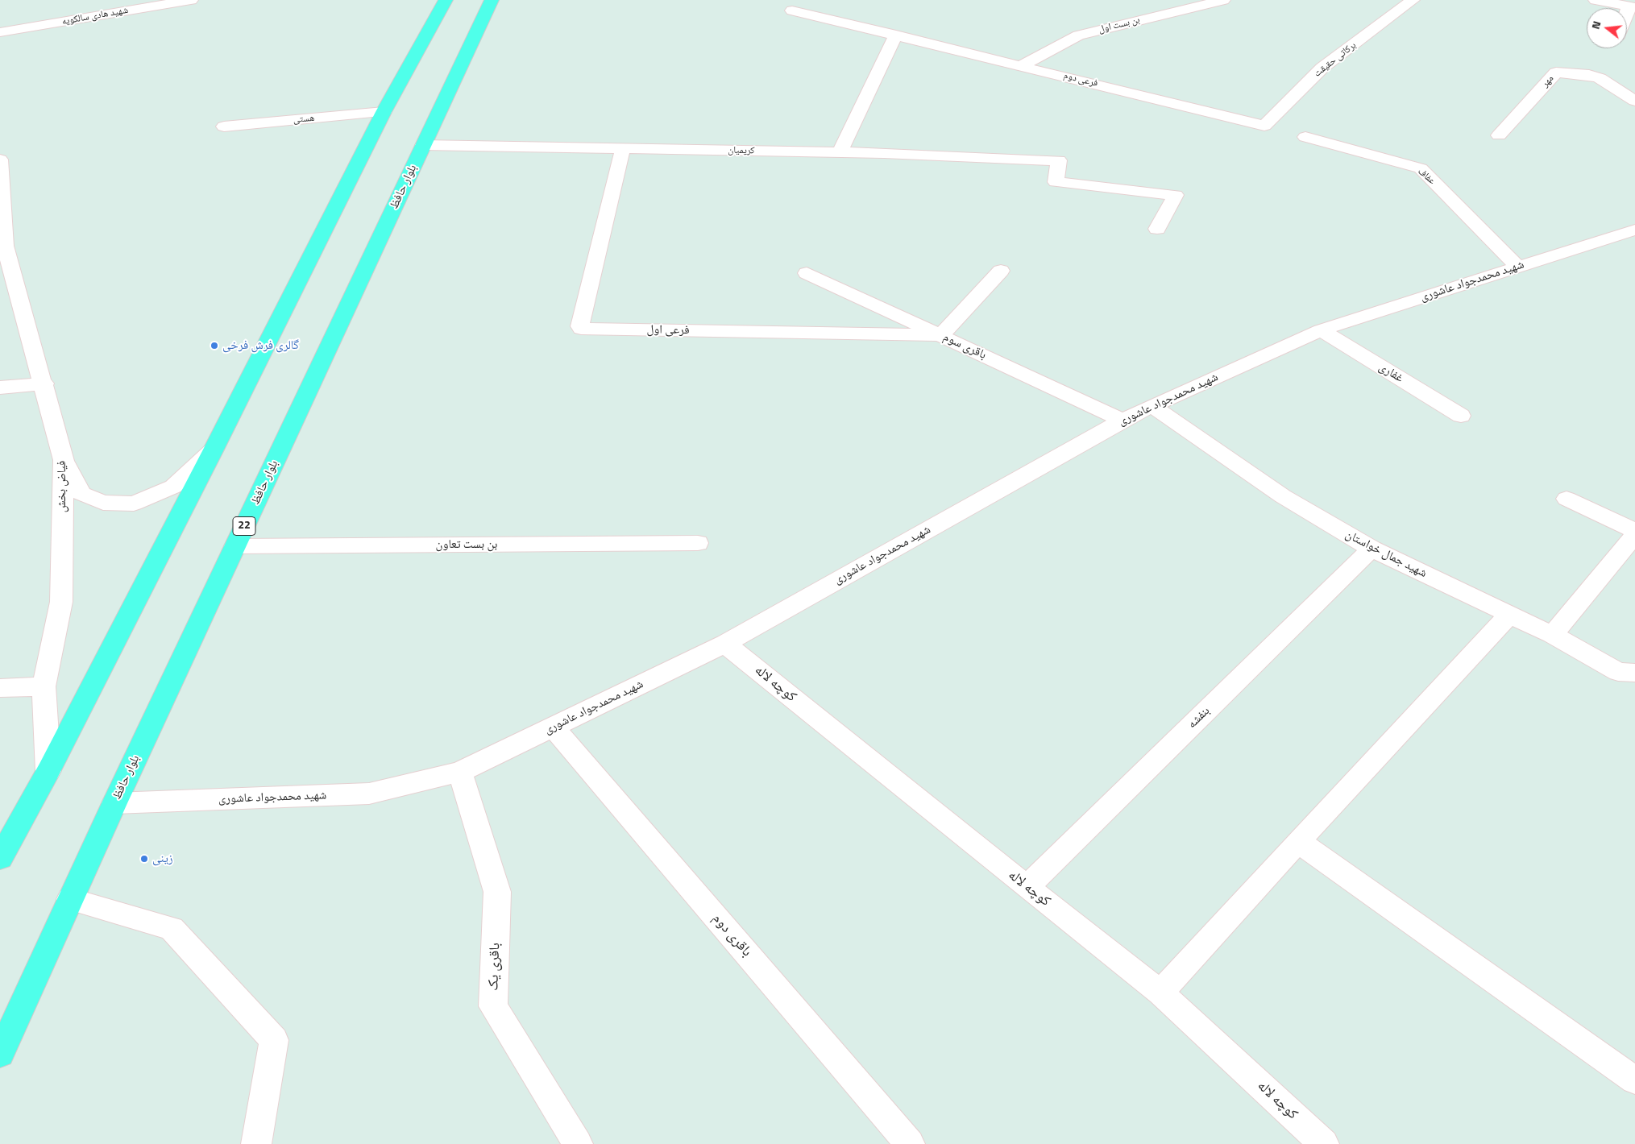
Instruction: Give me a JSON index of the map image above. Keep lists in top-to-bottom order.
{
  "streets": {
    "main road": ["بلوار حافظ", "22"],
    "street": [
      "شهید هادی سالکویه",
      "بن بست اول",
      "برکاتی حقیقت",
      "فرعی دوم",
      "مهر",
      "هستی",
      "کریمیان",
      "عفاف",
      "شهید محمدجواد عاشوری",
      "فرعی اول",
      "باقری سوم",
      "غفاری",
      "فیاض بخش",
      "بن‌ بست تعاون",
      "شهید جمال خواستان",
      "کوچه لاله",
      "بنفشه",
      "باقری دوم",
      "باقری یک"
    ]
  },
  "crossings": [
    ["بن بست اول", "فرعی دوم"],
    ["برکاتی حقیقت", "فرعی دوم"],
    ["کریمیان", "بلوار حافظ"],
    ["کریمیان", "فرعی اول"],
    ["عفاف", "شهید محمدجواد عاشوری"],
    ["بلوار حافظ", "شهید محمدجواد عاشوری"],
    ["بلوار حافظ", "بن‌ بست تعاون"],
    ["شهید محمدجواد عاشوری", "باقری سوم"],
    ["شهید محمدجواد عاشوری", "غفاری"],
    ["شهید محمدجواد عاشوری", "شهید جمال خواستان"],
    ["شهید محمدجواد عاشوری", "کوچه لاله"],
    ["شهید محمدجواد عاشوری", "باقری دوم"],
    ["شهید محمدجواد عاشوری", "باقری یک"],
    ["فرعی اول", "باقری سوم"],
    ["شهید جمال خواستان", "بنفشه"],
    ["کوچه لاله", "بنفشه"]
  ],
  "places": ["گالری فرش فرخی", "زینی"],
  "north": "left"
}
